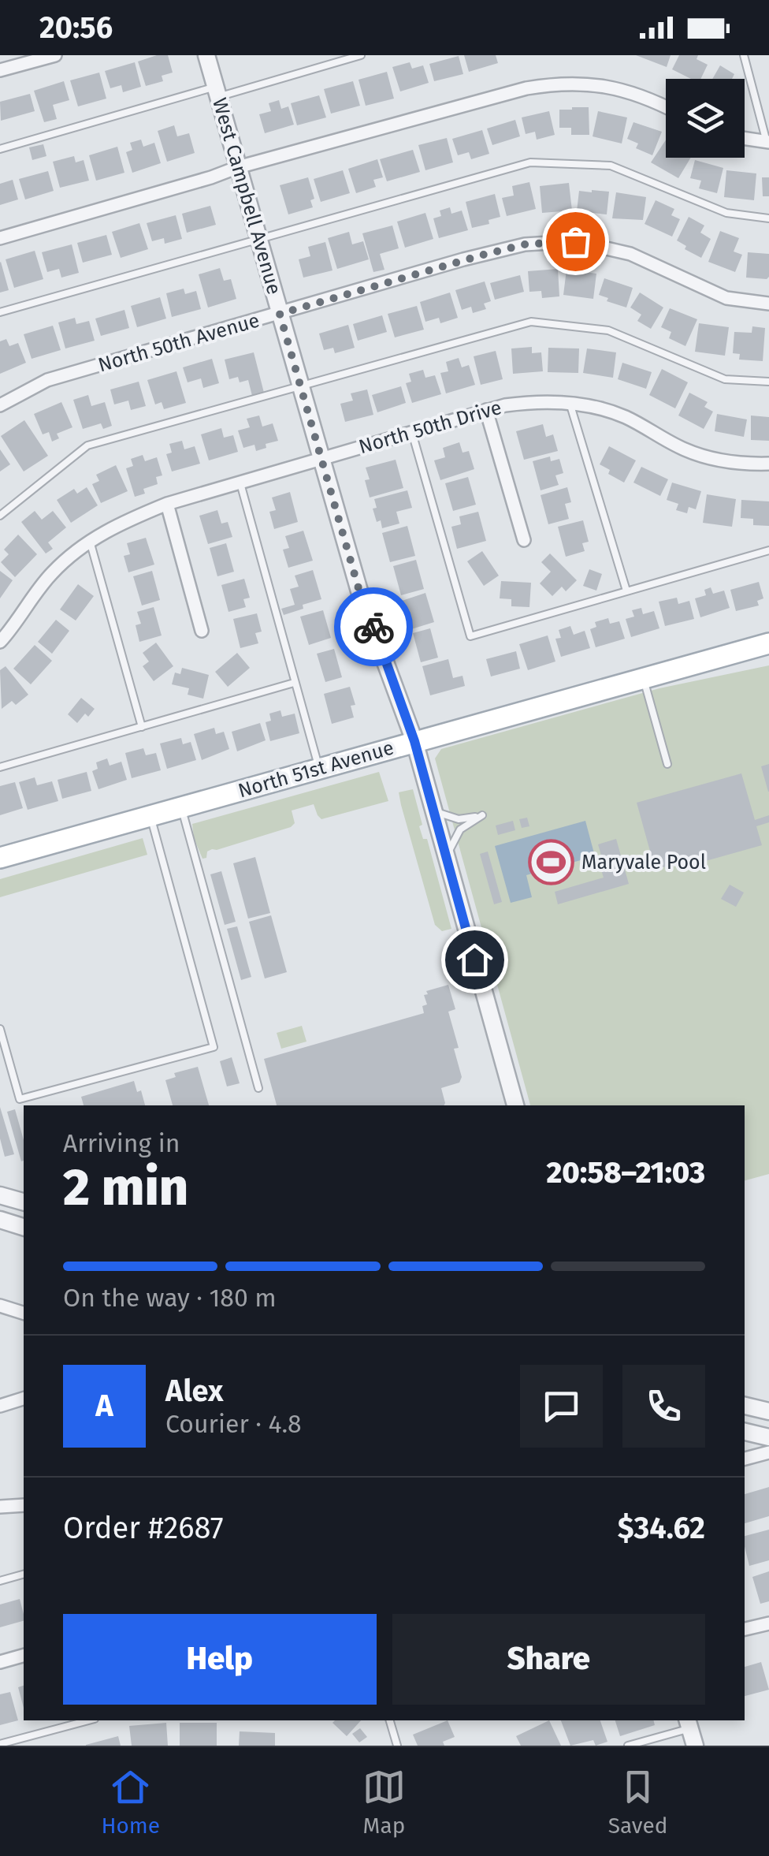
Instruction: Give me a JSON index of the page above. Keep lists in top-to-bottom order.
{
  "streets": {
    "main road": ["North 51st Avenue"],
    "street": ["West Campbell Avenue", "North 50th Avenue", "North 50th Drive"]
  },
  "crossings": [
    ["West Campbell Avenue", "North 50th Avenue"],
    ["West Campbell Avenue", "North 50th Drive"],
    ["West Campbell Avenue", "North 51st Avenue"]
  ],
  "places": {
    "sports": ["Maryvale Pool"]
  },
  "page": {
    "status": "20:56",
    "heading": ["2 min", "Arriving in", "20:58–21:03"],
    "panel": [
      "Alex",
      "Courier · 4.8",
      "Order #2687",
      "$34.62"
    ],
    "bar": "On the way · 180 m",
    "round": "A",
    "buttons": ["Help", "Share"],
    "tabs": ["Home", "Map", "Saved"]
  }
}
